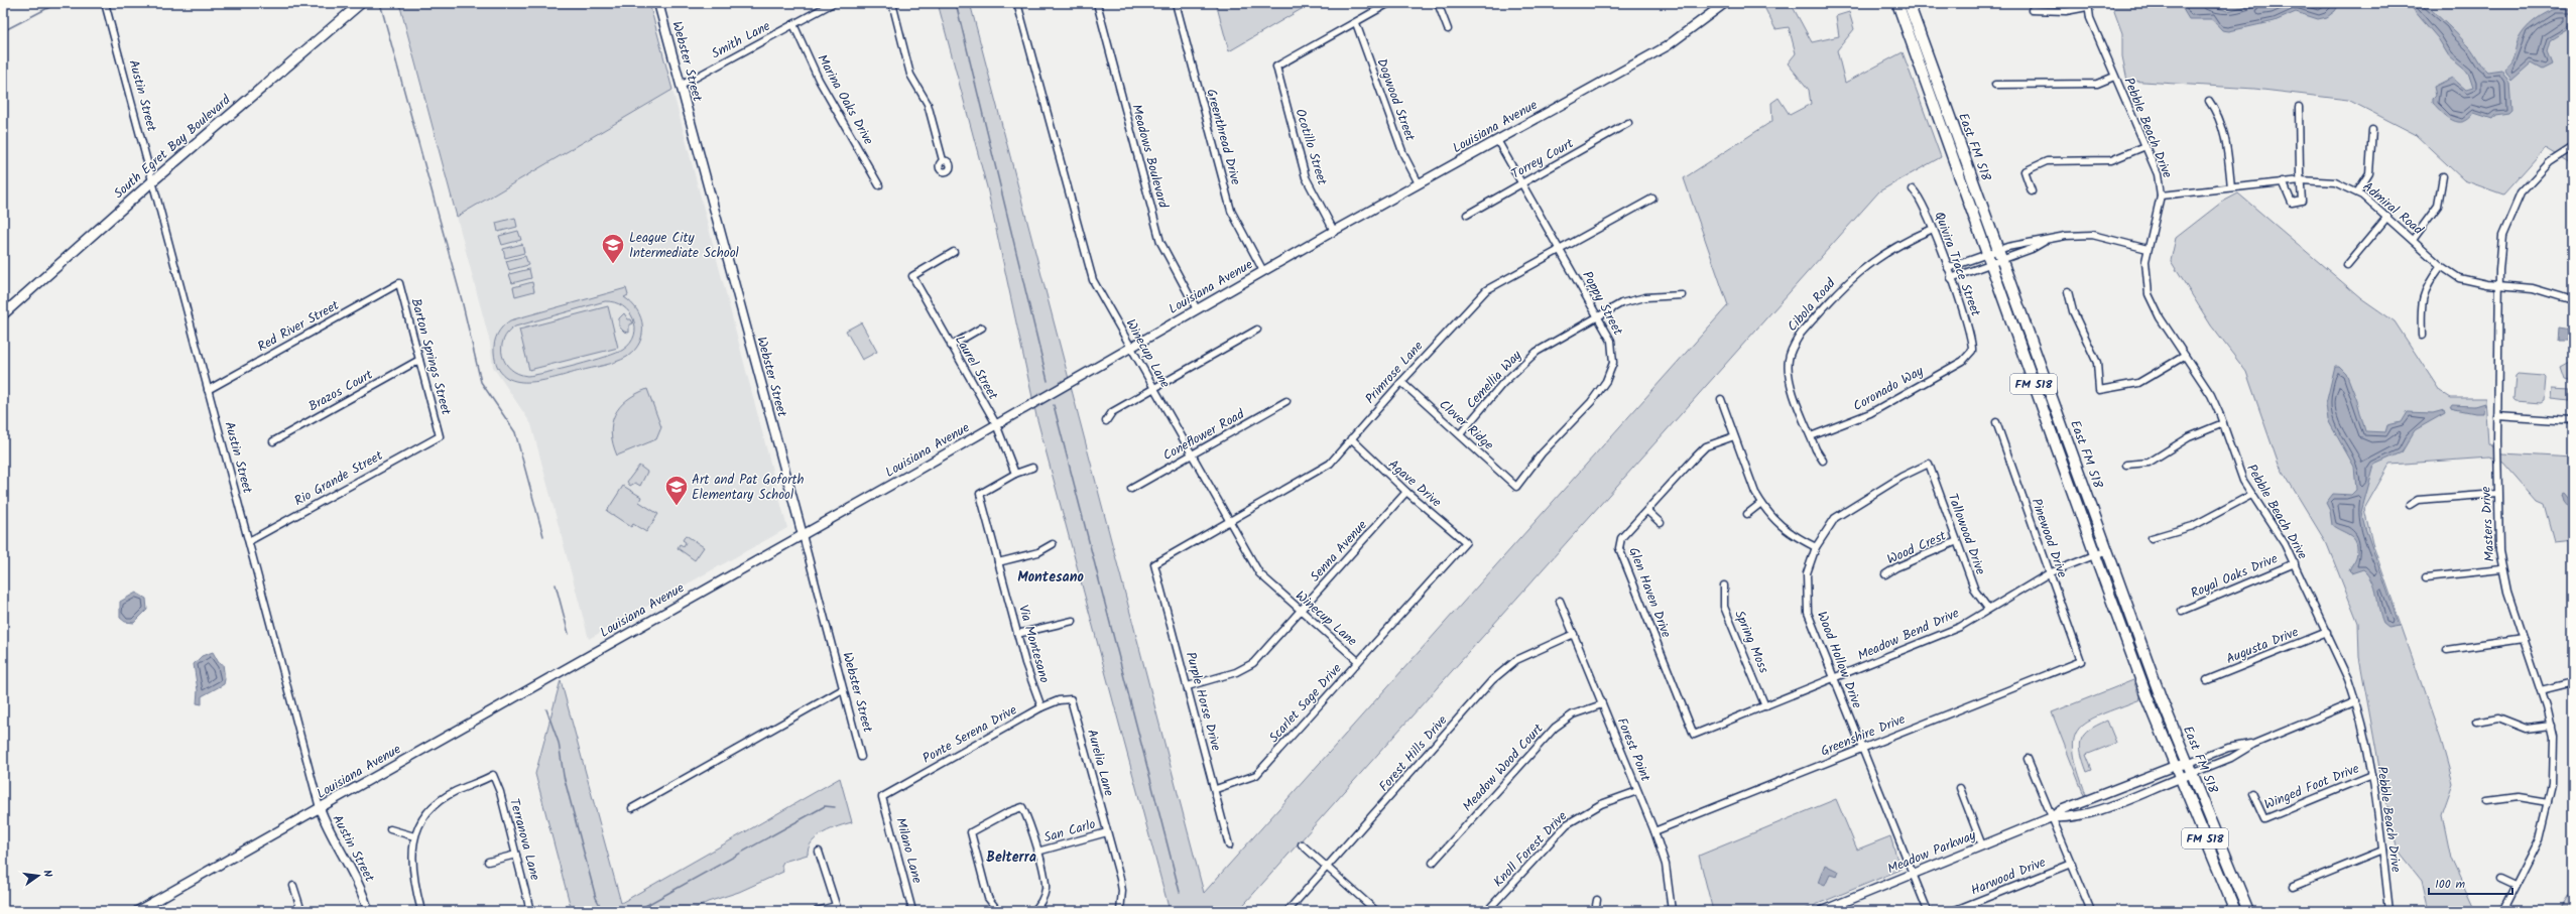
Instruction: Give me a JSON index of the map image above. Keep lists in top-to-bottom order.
{
  "streets": {
    "main road": ["South Egret Bay Boulevard", "East FM 518", "FM 518"],
    "street": [
      "Smith Lane",
      "Webster Street",
      "Austin Street",
      "Marina Oaks Drive",
      "Dogwood Street",
      "Louisiana Avenue",
      "Pebble Beach Drive",
      "Greenthread Drive",
      "Ocotillo Street",
      "Meadows Boulevard",
      "Torrey Court",
      "Admiral Road",
      "Quivira Trace Street",
      "Poppy Street",
      "Cibola Road",
      "Red River Street",
      "Winecup Lane",
      "Barton Springs Street",
      "Laurel Street",
      "Primrose Lane",
      "Cemellia Way",
      "Coronado Way",
      "Brazos Court",
      "Clover Ridge",
      "Coneflower Road",
      "Rio Grande Street",
      "Agave Drive",
      "Masters Drive",
      "Tallowood Drive",
      "Pinewood Drive",
      "Wood Crest",
      "Senna Avenue",
      "Royal Oaks Drive",
      "Glen Haven Drive",
      "Meadow Bend Drive",
      "Spring Moss",
      "Via Montesano",
      "Augusta Drive",
      "Wood Hollow Drive",
      "Purple Horse Drive",
      "Scarlet Sage Drive",
      "Ponte Serena Drive",
      "Greenshire Drive",
      "Forest Point",
      "Forest Hills Drive",
      "Aurelia Lane",
      "Meadow Wood Court",
      "Winged Foot Drive",
      "San Carlo",
      "Terranova Lane",
      "Knoll Forest Drive",
      "Milano Lane",
      "Meadow Parkway",
      "Harwood Drive"
    ]
  },
  "crossings": [
    ["Smith Lane", "Webster Street"],
    ["Smith Lane", "Marina Oaks Drive"],
    ["Webster Street", "Louisiana Avenue"],
    ["Austin Street", "Louisiana Avenue"],
    ["Austin Street", "South Egret Bay Boulevard"],
    ["Austin Street", "Red River Street"],
    ["Austin Street", "Rio Grande Street"],
    ["Dogwood Street", "Louisiana Avenue"],
    ["Dogwood Street", "Ocotillo Street"],
    ["Louisiana Avenue", "Greenthread Drive"],
    ["Louisiana Avenue", "Ocotillo Street"],
    ["Louisiana Avenue", "Meadows Boulevard"],
    ["Louisiana Avenue", "Poppy Street"],
    ["Louisiana Avenue", "Winecup Lane"],
    ["Louisiana Avenue", "Laurel Street"],
    ["Pebble Beach Drive", "Admiral Road"],
    ["Pebble Beach Drive", "Royal Oaks Drive"],
    ["Pebble Beach Drive", "Augusta Drive"],
    ["Pebble Beach Drive", "Winged Foot Drive"],
    ["East FM 518", "Meadow Bend Drive"],
    ["East FM 518", "Meadow Parkway"],
    ["Torrey Court", "Poppy Street"],
    ["Admiral Road", "Masters Drive"],
    ["Quivira Trace Street", "Cibola Road"],
    ["Quivira Trace Street", "Coronado Way"],
    ["Poppy Street", "Primrose Lane"],
    ["Poppy Street", "Cemellia Way"],
    ["Poppy Street", "Clover Ridge"],
    ["Cibola Road", "Coronado Way"],
    ["Red River Street", "Barton Springs Street"],
    ["Winecup Lane", "Primrose Lane"],
    ["Winecup Lane", "Coneflower Road"],
    ["Winecup Lane", "Senna Avenue"],
    ["Winecup Lane", "Scarlet Sage Drive"],
    ["Barton Springs Street", "Brazos Court"],
    ["Barton Springs Street", "Rio Grande Street"],
    ["Laurel Street", "Via Montesano"],
    ["Primrose Lane", "Clover Ridge"],
    ["Primrose Lane", "Agave Drive"],
    ["Primrose Lane", "Purple Horse Drive"],
    ["Cemellia Way", "Clover Ridge"],
    ["Agave Drive", "Senna Avenue"],
    ["Agave Drive", "Scarlet Sage Drive"],
    ["Tallowood Drive", "Wood Crest"],
    ["Tallowood Drive", "Meadow Bend Drive"],
    ["Tallowood Drive", "Wood Hollow Drive"],
    ["Pinewood Drive", "Meadow Bend Drive"],
    ["Pinewood Drive", "Greenshire Drive"],
    ["Senna Avenue", "Purple Horse Drive"],
    ["Glen Haven Drive", "Meadow Bend Drive"],
    ["Meadow Bend Drive", "Spring Moss"],
    ["Meadow Bend Drive", "Wood Hollow Drive"],
    ["Via Montesano", "Ponte Serena Drive"],
    ["Wood Hollow Drive", "Greenshire Drive"],
    ["Wood Hollow Drive", "Meadow Parkway"],
    ["Purple Horse Drive", "Scarlet Sage Drive"],
    ["Ponte Serena Drive", "Aurelia Lane"],
    ["Ponte Serena Drive", "Milano Lane"],
    ["Greenshire Drive", "Forest Point"],
    ["Forest Point", "Forest Hills Drive"],
    ["Forest Point", "Meadow Wood Court"],
    ["Forest Point", "Knoll Forest Drive"],
    ["Aurelia Lane", "San Carlo"]
  ],
  "districts": ["Montesano", "Belterra"],
  "places": {
    "school or university": ["League City Intermediate School", "Art and Pat Goforth Elementary School"]
  },
  "scale_bar": "100 m",
  "north": "right"
}
